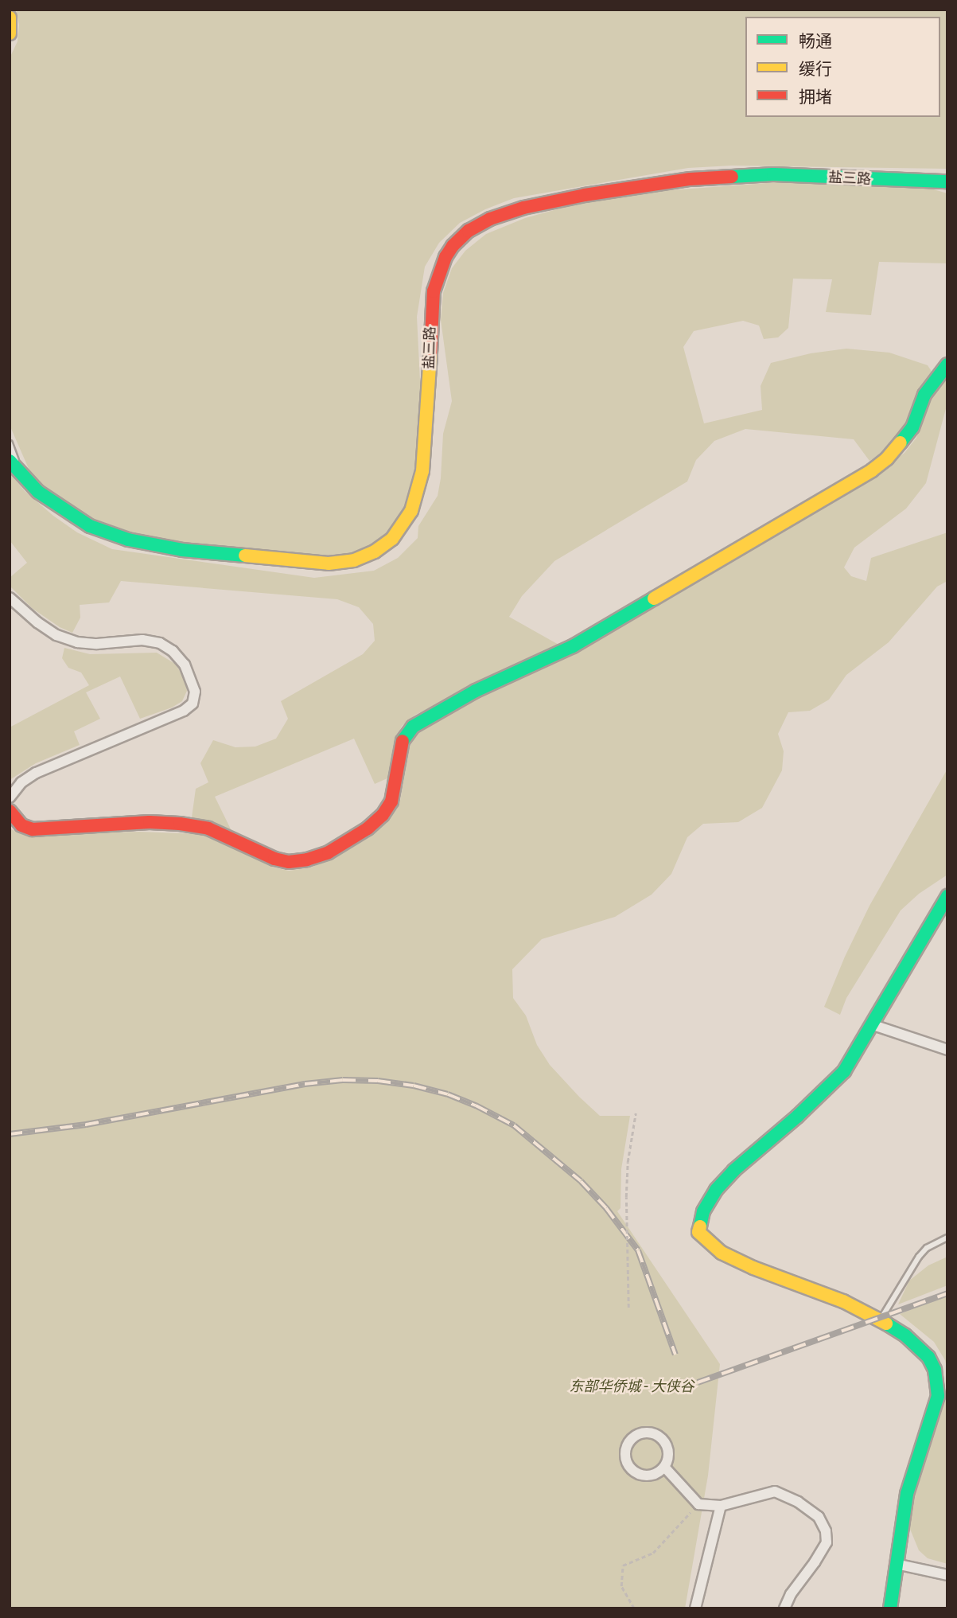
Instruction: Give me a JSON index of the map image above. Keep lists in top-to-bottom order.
{
  "streets": {
    "street": ["盐三路"]
  },
  "parks": ["东部华侨城 - 大侠谷"],
  "legend": ["畅通", "缓行", "拥堵"]
}
